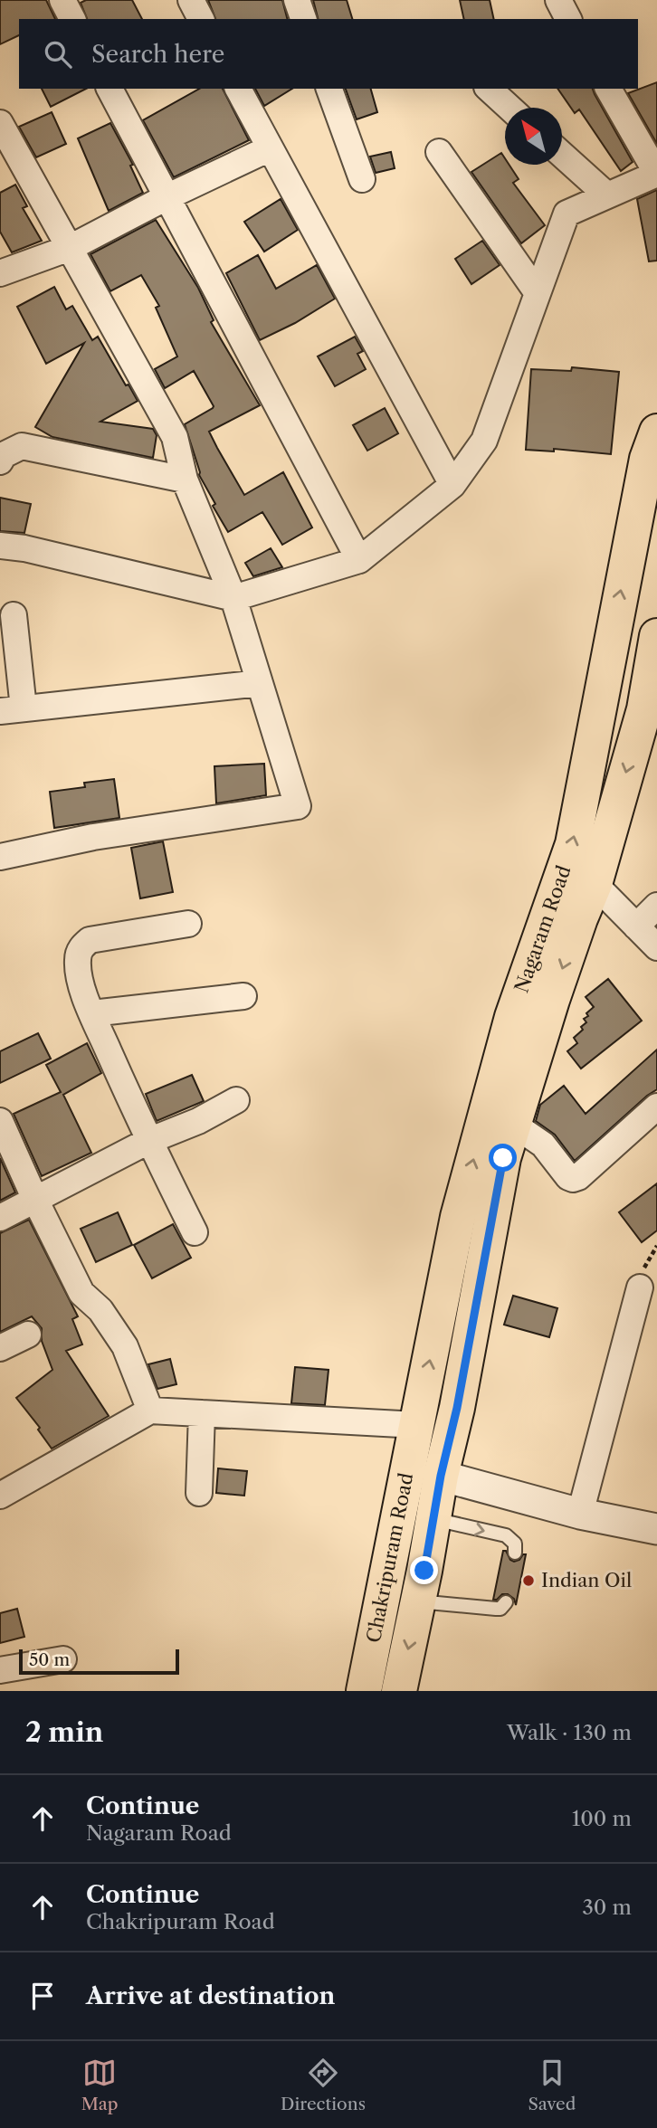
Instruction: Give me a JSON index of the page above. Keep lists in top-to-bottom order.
{
  "streets": {
    "main road": ["Nagaram Road", "Chakripuram Road"]
  },
  "crossings": [
    ["Nagaram Road", "Chakripuram Road"]
  ],
  "places": ["Indian Oil"],
  "scale_bar": "50 m",
  "north": "top left",
  "page": {
    "search": "Search here",
    "scale": "50 m",
    "heading": ["2 min", "Walk · 130 m"],
    "list": [
      ["Continue", "Nagaram Road", "100 m"],
      ["Continue", "Chakripuram Road", "30 m"],
      "Arrive at destination"
    ],
    "nav": ["Map", "Directions", "Saved"]
  }
}
